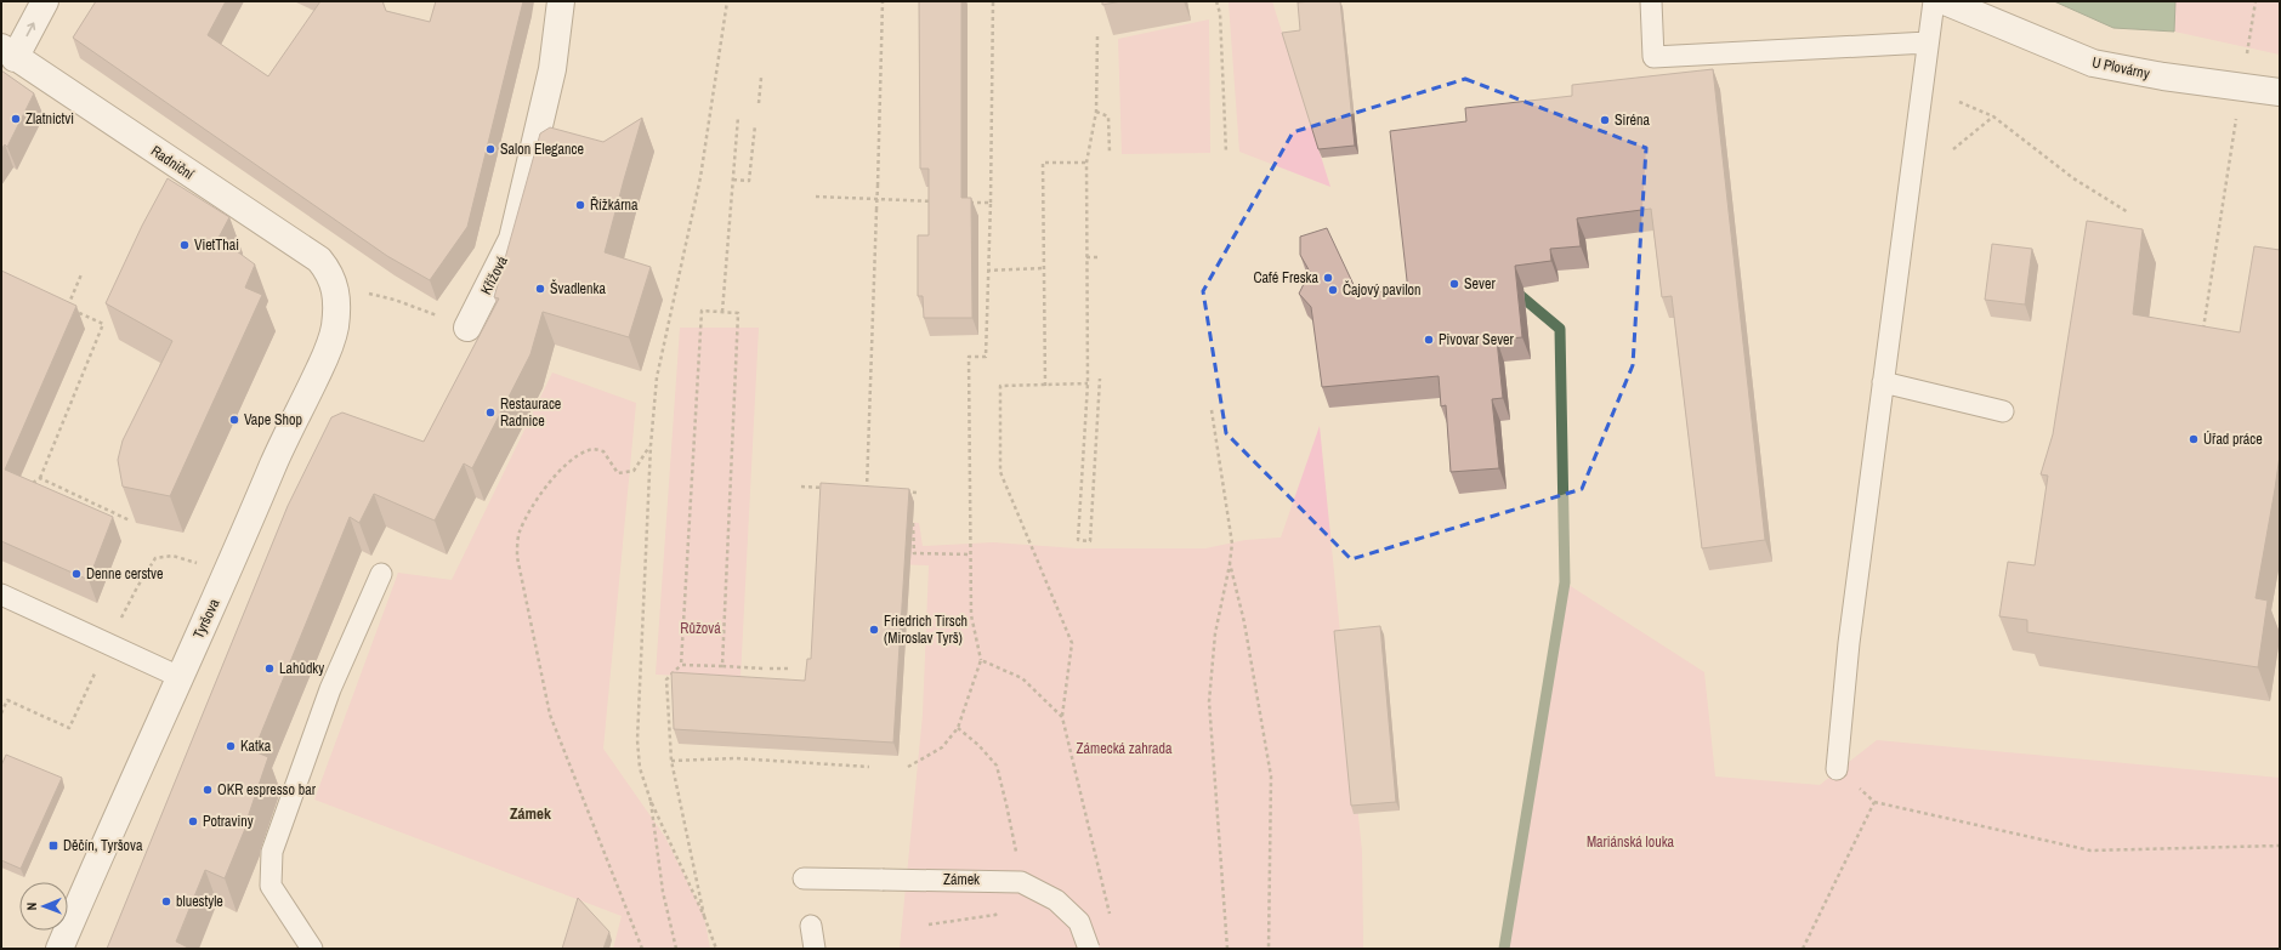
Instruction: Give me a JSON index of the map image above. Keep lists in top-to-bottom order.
{
  "streets": {
    "street": [
      "U Plovárny",
      "Radniční",
      "Křížová",
      "Tyršova"
    ],
    "lane": ["Zámek"]
  },
  "crossings": [
    ["Radniční", "Tyršova"]
  ],
  "districts": ["Zámek"],
  "parks": ["Růžová", "Zámecká zahrada", "Mariánská louka"],
  "places": {
    "other": [
      "Zlatnictvi",
      "Siréna",
      "Salon Elegance",
      "Řížkárna",
      "VietThai",
      "Café Freska",
      "Sever",
      "Švadlenka",
      "Čajový pavilon",
      "Pivovar Sever",
      "Restaurace Radnice",
      "Vape Shop",
      "Úřad práce",
      "Denne cerstve",
      "Friedrich Tirsch (Miroslav Tyrš)",
      "Lahůdky",
      "Katka",
      "OKR espresso bar",
      "Potraviny",
      "bluestyle"
    ],
    "transit": ["Děčín, Tyršova"]
  },
  "north": "left"
}
